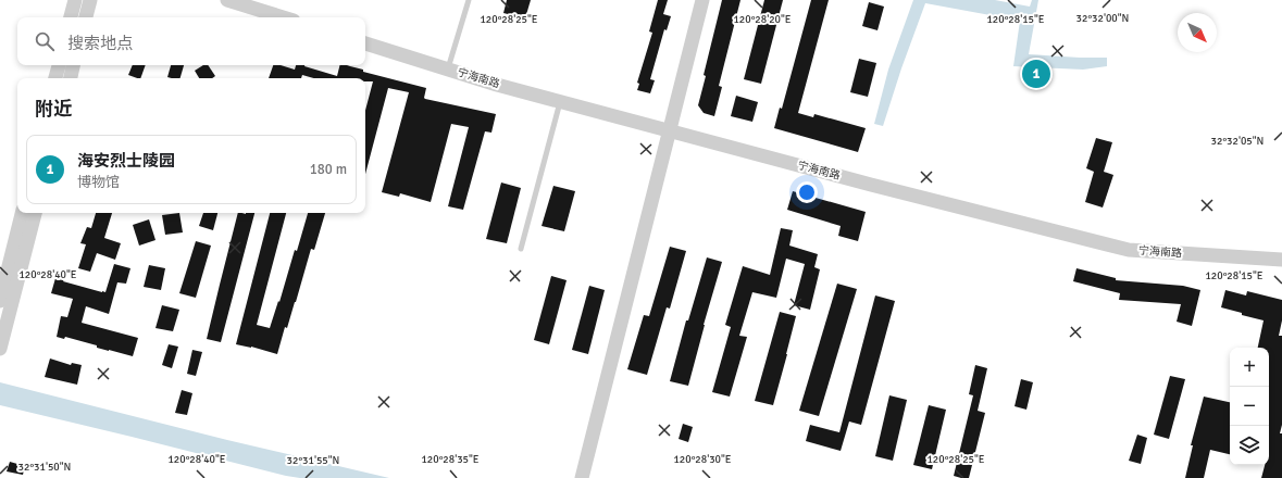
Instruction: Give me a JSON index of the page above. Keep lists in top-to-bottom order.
{
  "streets": {
    "street": ["宁海南路"]
  },
  "north": "bottom right",
  "page": {
    "search": "搜索地点",
    "pins": "1",
    "heading": "附近",
    "list": [
      {
        "mark": "1",
        "name": "海安烈士陵园",
        "note": "博物馆",
        "value": "180 m"
      }
    ],
    "map_buttons": ["+", "−"]
  },
  "coordinates": [
    "32°32'00\"N",
    "120°28'25\"E",
    "120°28'20\"E",
    "120°28'15\"E",
    "32°32'05\"N",
    "120°28'40\"E",
    "120°28'35\"E",
    "120°28'30\"E",
    "32°31'55\"N",
    "32°31'50\"N"
  ]
}
